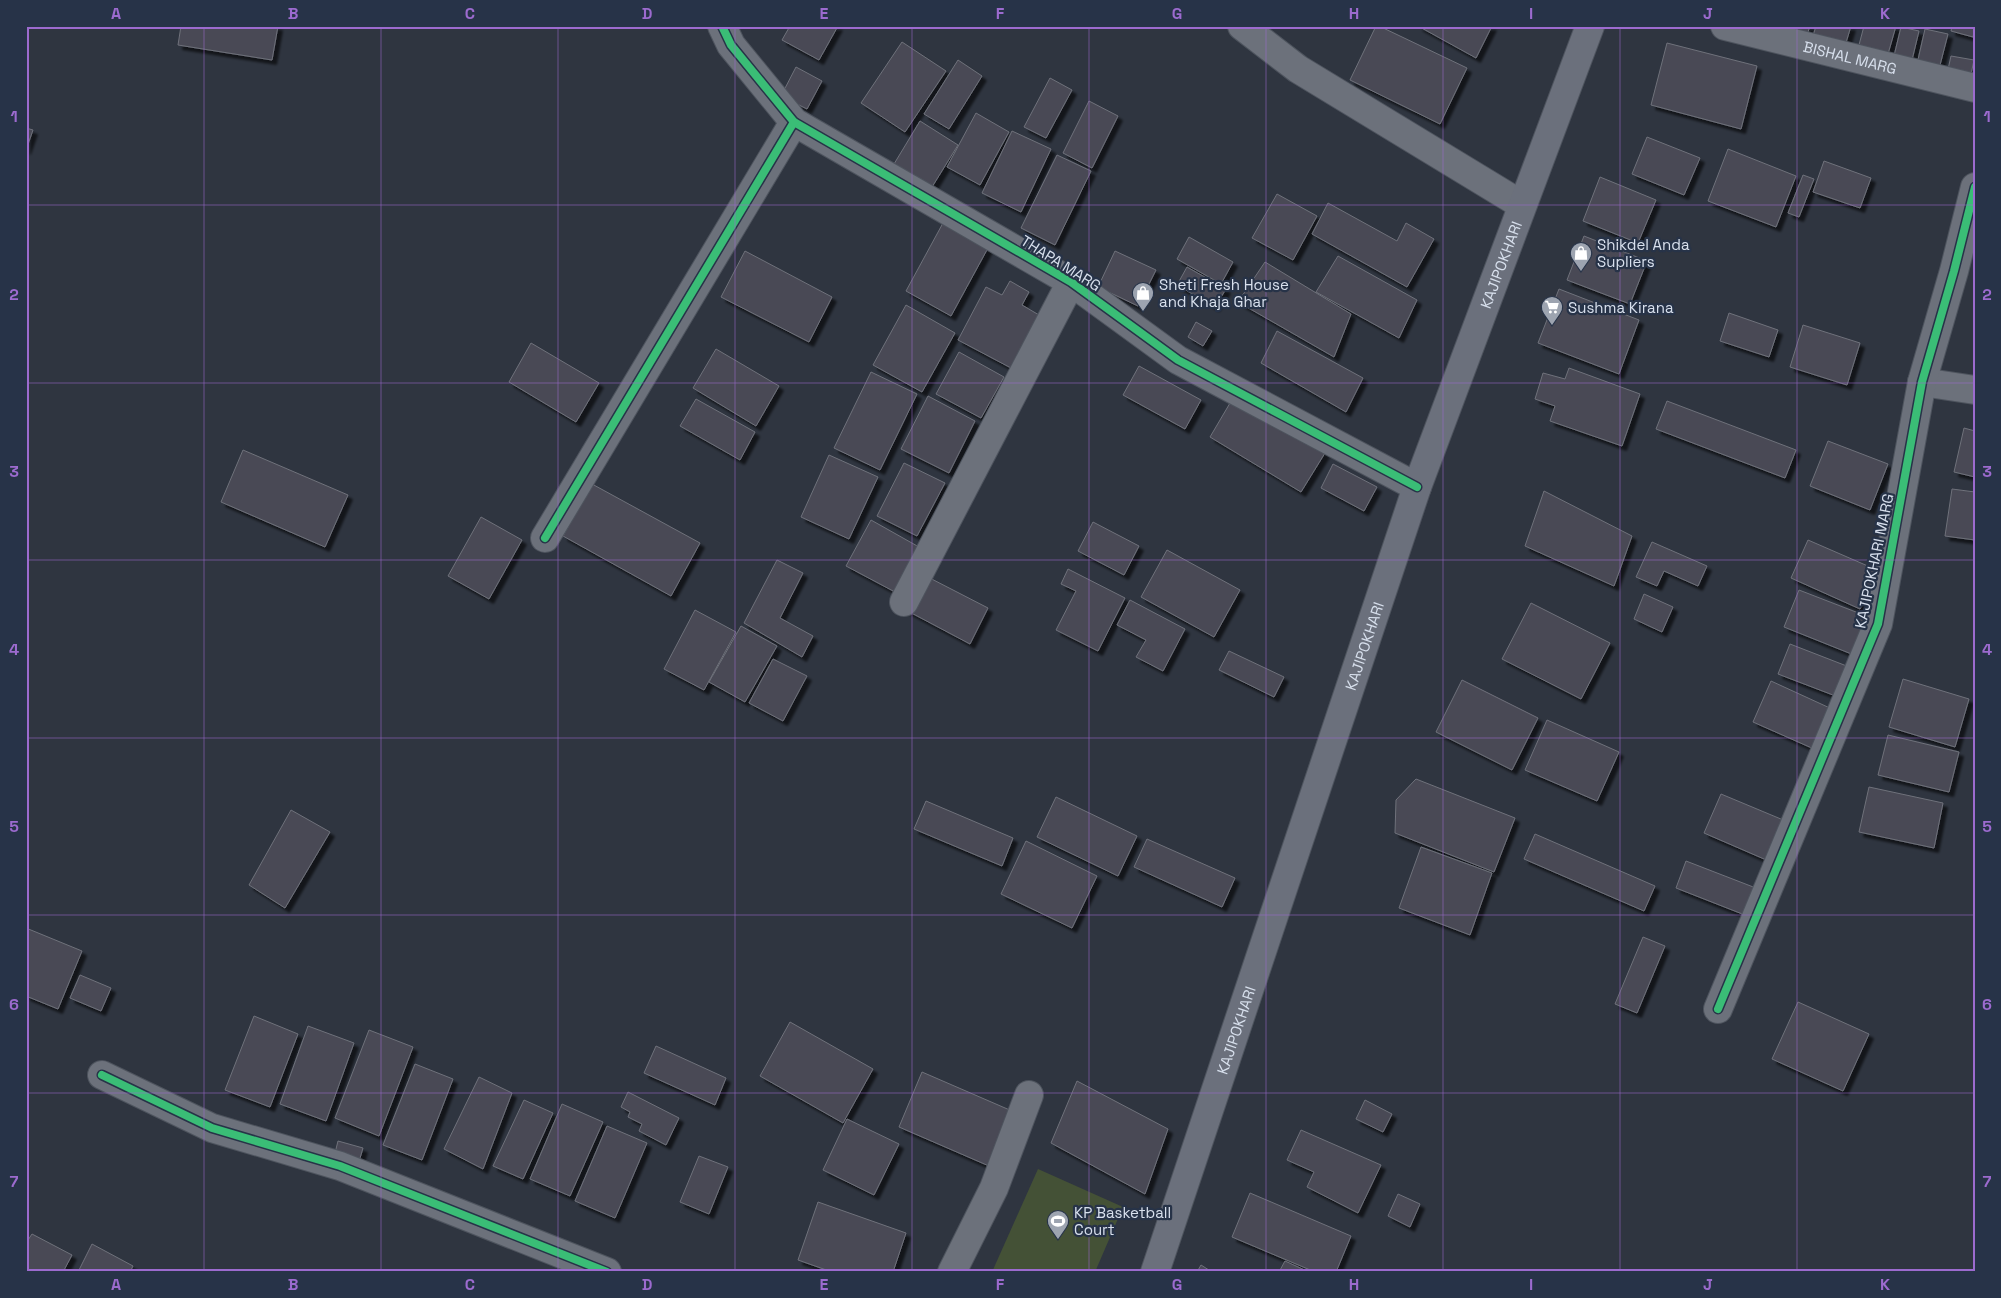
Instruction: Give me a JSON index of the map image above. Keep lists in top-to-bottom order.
{
  "streets": {
    "main road": ["KAJIPOKHARI"],
    "street": ["BISHAL MARG", "THAPA MARG", "KAJIPOKHARI MARG"]
  },
  "crossings": [
    ["THAPA MARG", "KAJIPOKHARI"]
  ],
  "places": {
    "shop": ["Shikdel Anda Supliers", "Sheti Fresh House and Khaja Ghar"],
    "supermarket": ["Sushma Kirana"],
    "sports": ["KP Basketball Court"]
  },
  "grid": {
    "columns": [
      "A",
      "B",
      "C",
      "D",
      "E",
      "F",
      "G",
      "H",
      "I",
      "J",
      "K"
    ],
    "rows": [
      "1",
      "2",
      "3",
      "4",
      "5",
      "6",
      "7"
    ]
  }
}
